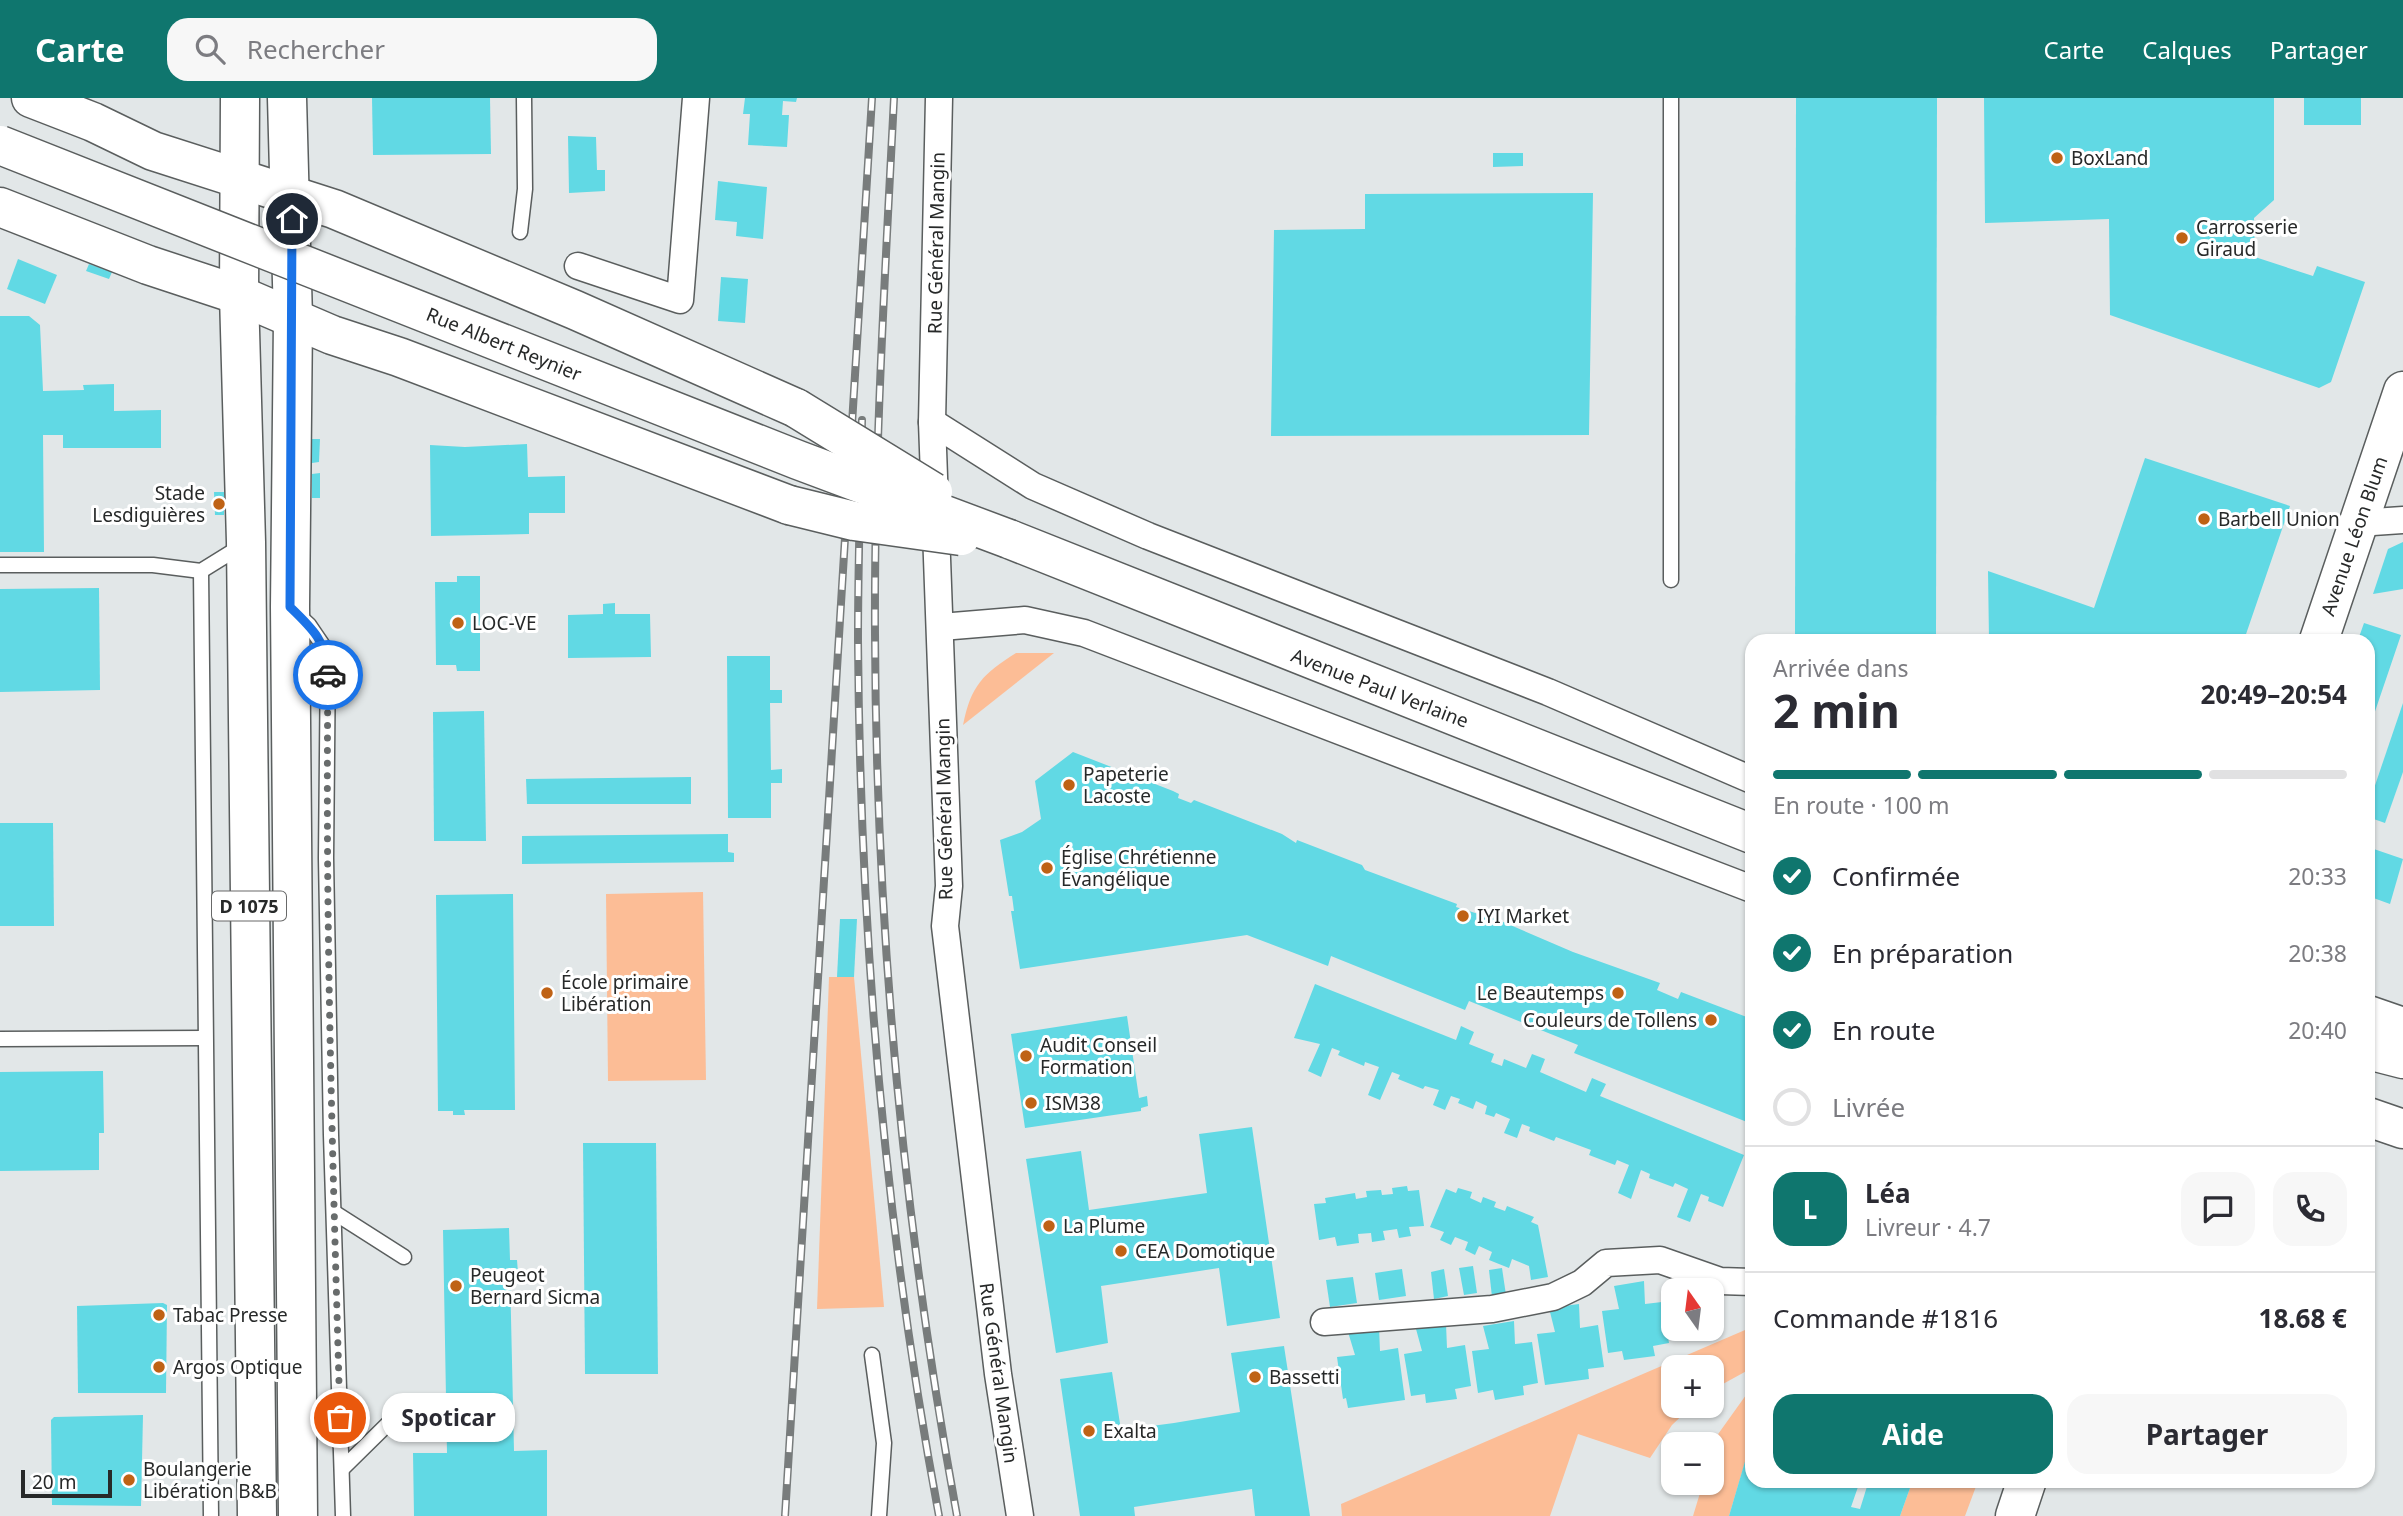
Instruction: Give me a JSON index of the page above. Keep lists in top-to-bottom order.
{
  "streets": {
    "main road": [
      "Rue Albert Reynier",
      "Avenue Léon Blum",
      "Avenue Paul Verlaine",
      "D 1075"
    ],
    "street": ["Rue Général Mangin"]
  },
  "crossings": [
    ["Rue Albert Reynier", "Avenue Paul Verlaine"]
  ],
  "places": [
    "BoxLand",
    "Carrosserie Giraud",
    "Stade Lesdiguières",
    "Barbell Union",
    "LOC-VE",
    "Papeterie Lacoste",
    "Église Chrétienne Évangélique",
    "IYI Market",
    "École primaire Libération",
    "Le Beautemps",
    "Couleurs de Tollens",
    "Audit Conseil Formation",
    "ISM38",
    "La Plume",
    "CEA Domotique",
    "Peugeot Bernard Sicma",
    "Tabac Presse",
    "Argos Optique",
    "Bassetti",
    "Spoticar",
    "Exalta",
    "Boulangerie Libération B&B"
  ],
  "scale_bar": "20 m",
  "north": "top",
  "page": {
    "header": "Carte",
    "search": "Rechercher",
    "nav": ["Carte", "Calques", "Partager"],
    "heading": ["2 min", "Arrivée dans", "20:49–20:54"],
    "panel": [
      "Léa",
      "Livreur · 4.7",
      "Commande #1816",
      "18.68 €"
    ],
    "bar": "En route · 100 m",
    "list": [
      ["Confirmée", "20:33"],
      ["En préparation", "20:38"],
      ["En route", "20:40"],
      "Livrée"
    ],
    "round": "L",
    "map_buttons": ["+", "−"],
    "buttons": ["Aide", "Partager"],
    "bubble": "Spoticar",
    "scale": "20 m"
  }
}
